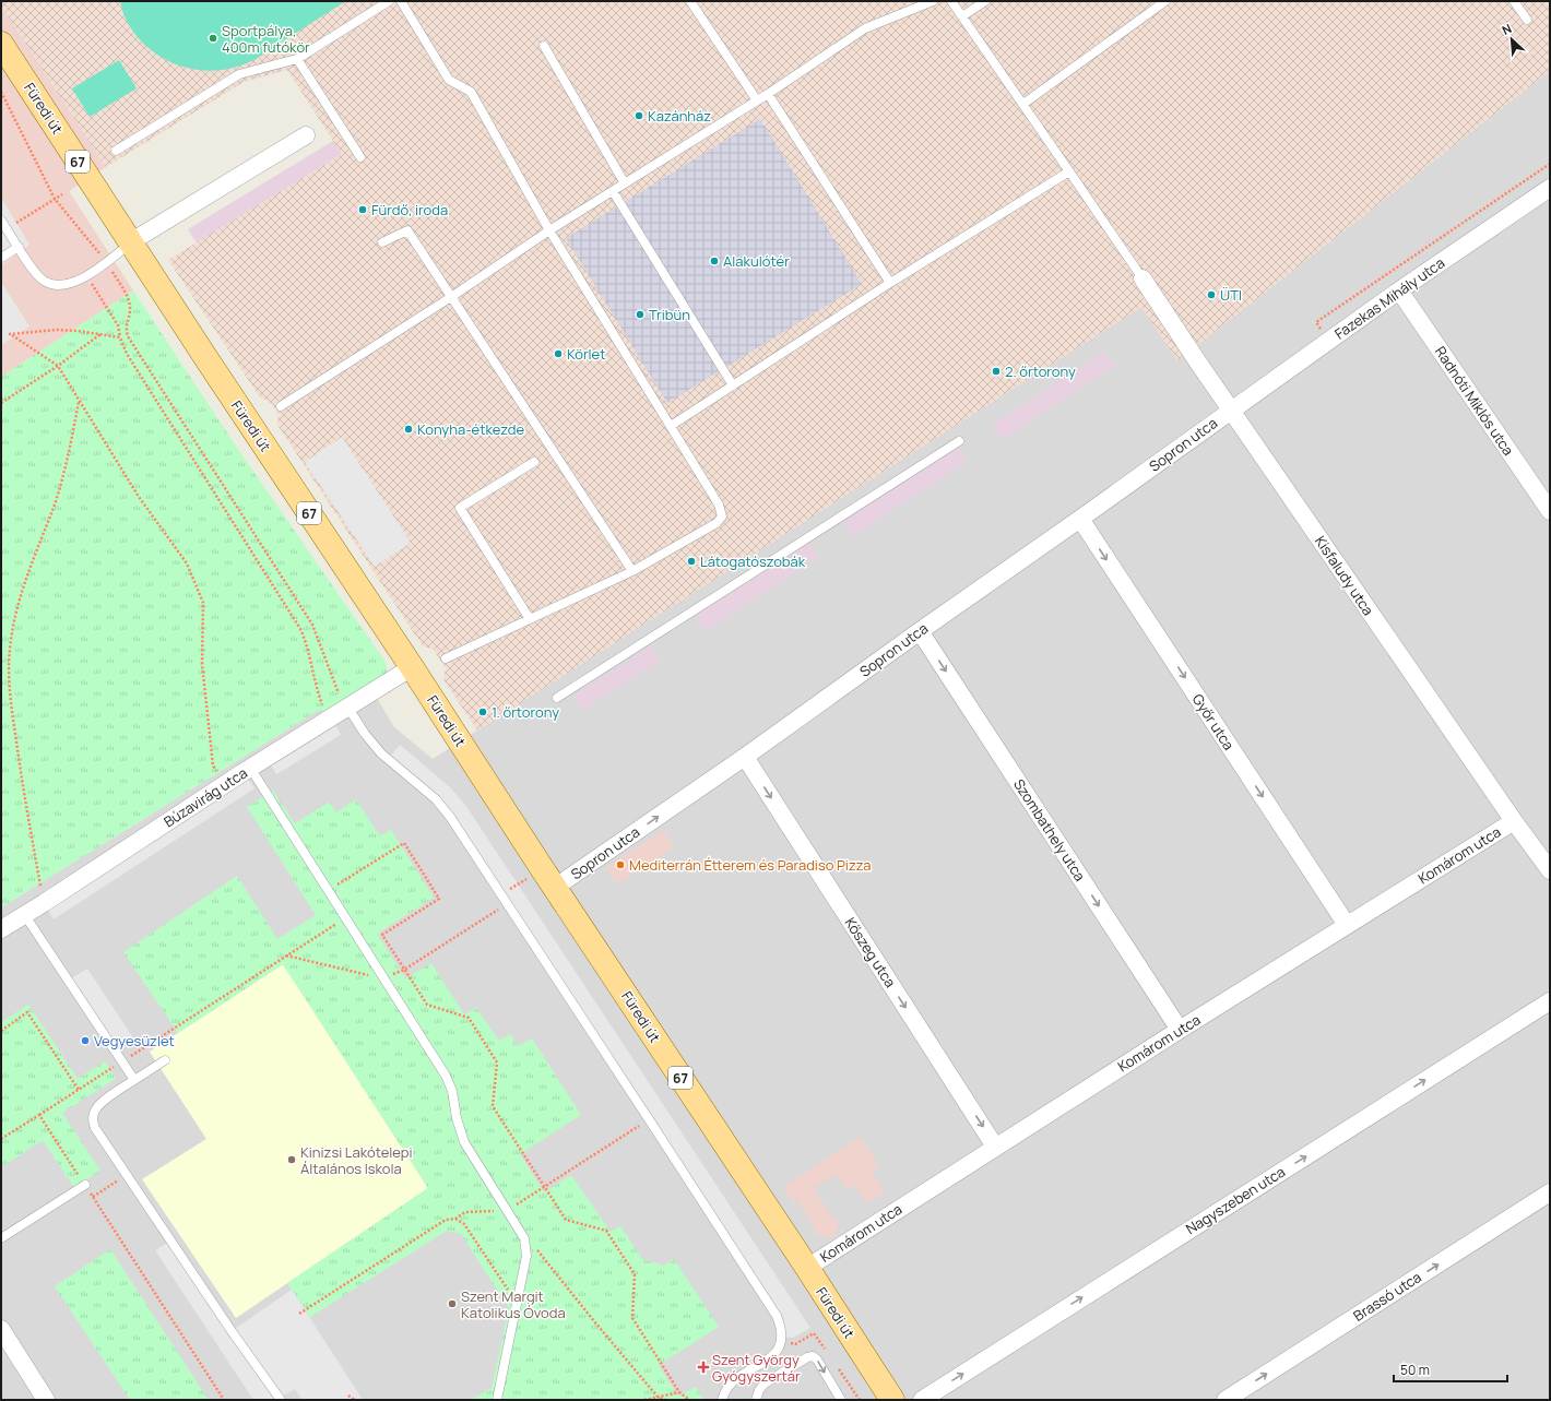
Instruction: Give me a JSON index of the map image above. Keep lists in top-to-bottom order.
{
  "streets": {
    "main road": ["Füredi út", "67"],
    "street": [
      "Fazekas Mihály utca",
      "Radnóti Miklós utca",
      "Sopron utca",
      "Kisfaludy utca",
      "Győr utca",
      "Búzavirág utca",
      "Szombathely utca",
      "Komárom utca",
      "Kőszeg utca",
      "Nagyszeben utca",
      "Brassó utca"
    ]
  },
  "crossings": [
    ["Füredi út", "Sopron utca"],
    ["Füredi út", "Búzavirág utca"],
    ["Füredi út", "Komárom utca"],
    ["Fazekas Mihály utca", "Radnóti Miklós utca"],
    ["Fazekas Mihály utca", "Sopron utca"],
    ["Fazekas Mihály utca", "Kisfaludy utca"],
    ["Sopron utca", "Kisfaludy utca"],
    ["Sopron utca", "Győr utca"],
    ["Sopron utca", "Szombathely utca"],
    ["Sopron utca", "Kőszeg utca"],
    ["Kisfaludy utca", "Komárom utca"],
    ["Győr utca", "Komárom utca"],
    ["Szombathely utca", "Komárom utca"],
    ["Komárom utca", "Kőszeg utca"]
  ],
  "one_way": [
    "Győr utca",
    "Szombathely utca",
    "Kőszeg utca",
    "Nagyszeben utca",
    "Brassó utca"
  ],
  "places": {
    "other": [
      "Sportpálya, 400m futókör",
      "Kazánház",
      "Fürdő, iroda",
      "Alakulótér",
      "ÜTI",
      "Tribün",
      "Körlet",
      "2. őrtorony",
      "Konyha-étkezde",
      "Látogatószobák",
      "1. őrtorony",
      "Mediterrán Étterem és Paradiso Pizza",
      "Vegyesüzlet",
      "Kinizsi Lakótelepi Általános Iskola",
      "Szent Margit Katolikus Óvoda"
    ],
    "health": ["Szent György Gyógyszertár"]
  },
  "scale_bar": "50 m",
  "north": "top left"
}
